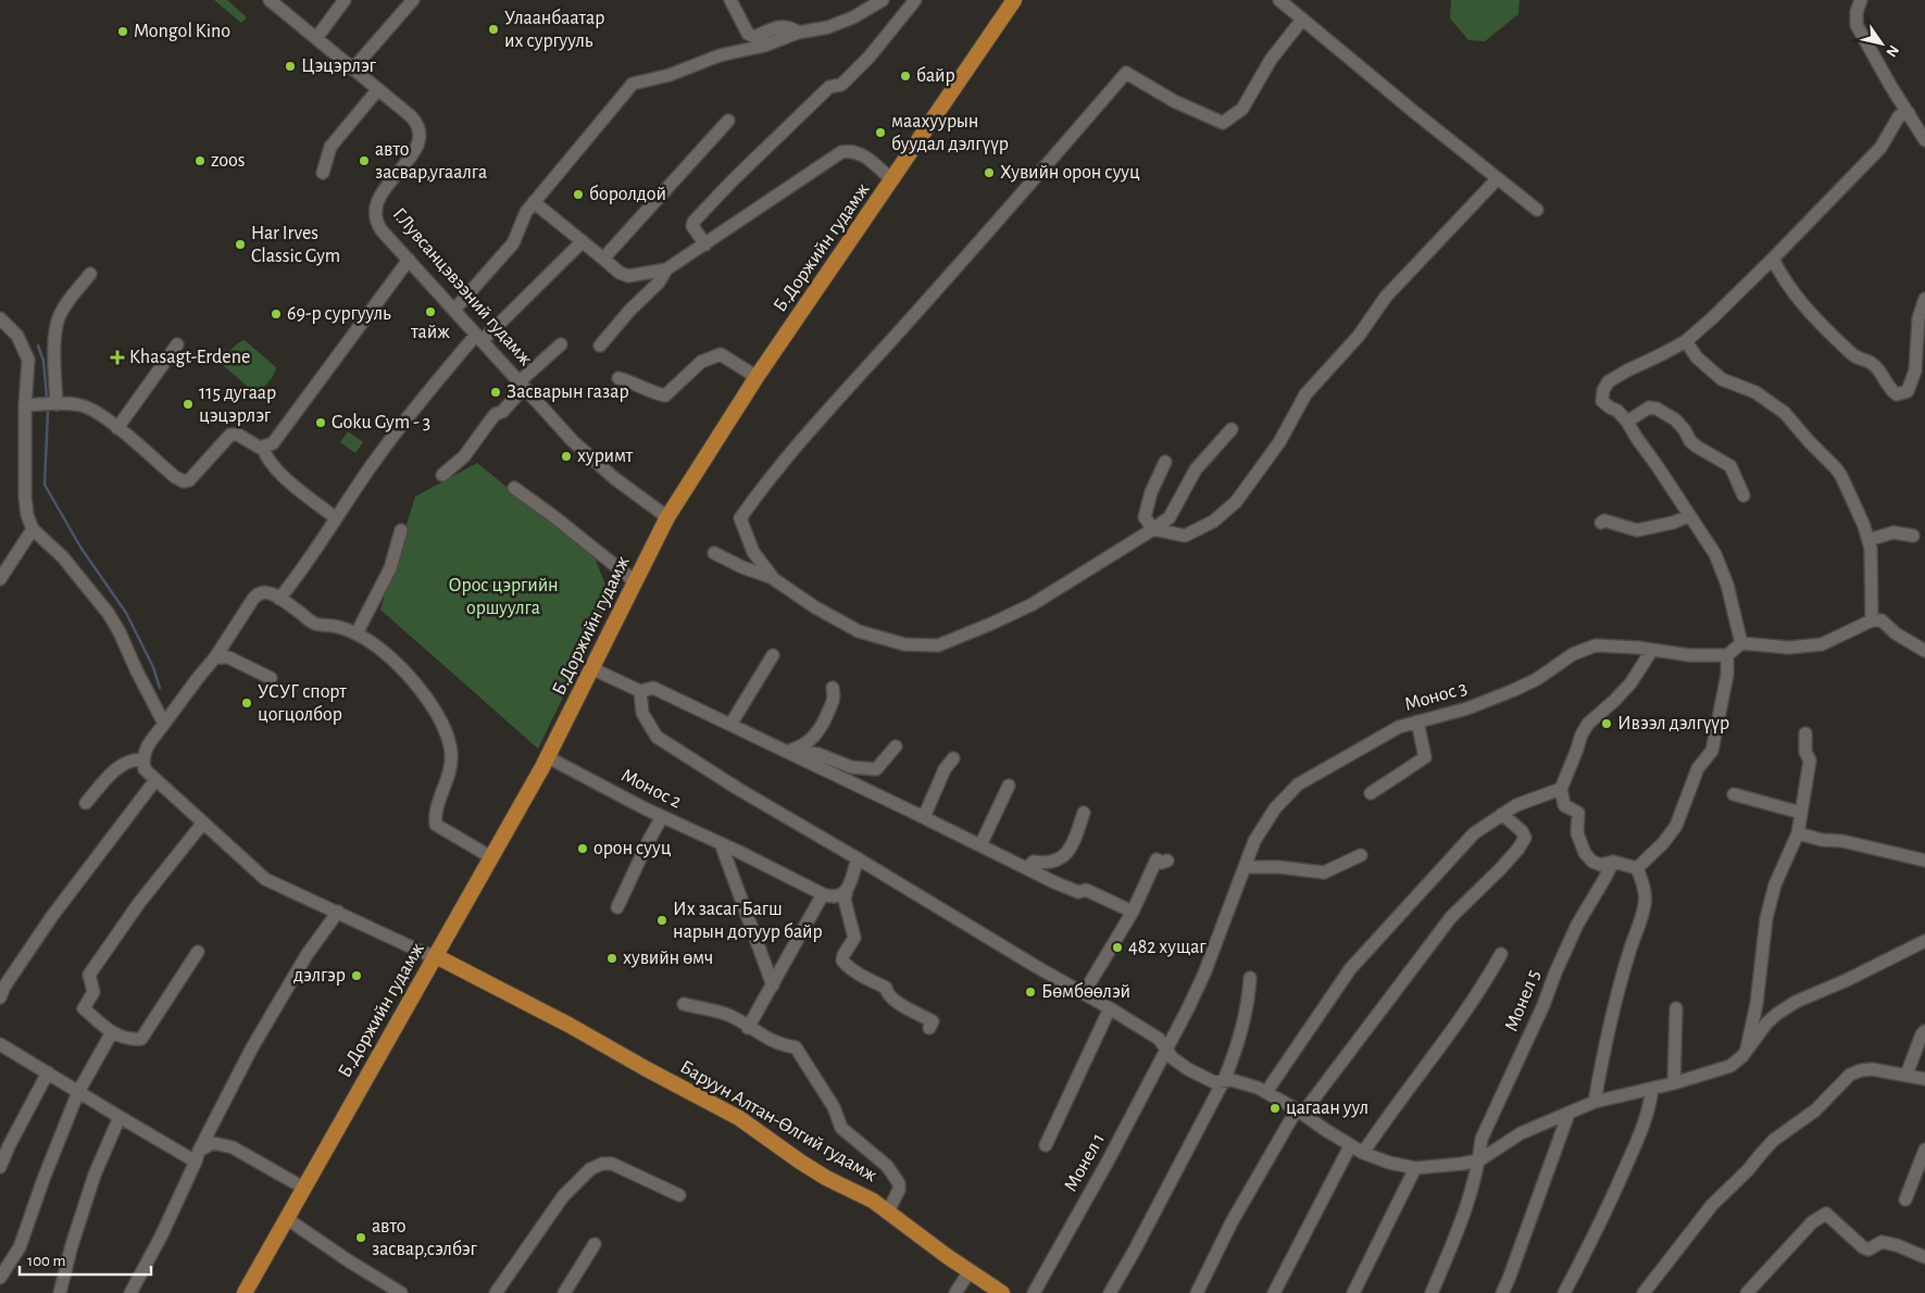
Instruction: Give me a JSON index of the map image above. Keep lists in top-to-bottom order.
{
  "streets": {
    "main road": ["Б.Доржийн гудамж", "Баруун Алтан-Өлгий гудамж"],
    "street": [
      "Г.Лувсанцэвээний гудамж",
      "Монос 3",
      "Монос 2",
      "Монел 5",
      "Монел 1"
    ]
  },
  "crossings": [
    ["Б.Доржийн гудамж", "Г.Лувсанцэвээний гудамж"],
    ["Б.Доржийн гудамж", "Монос 2"],
    ["Б.Доржийн гудамж", "Баруун Алтан-Өлгий гудамж"],
    ["Монос 3", "Монел 1"]
  ],
  "parks": ["Орос цэргийн оршуулга"],
  "places": {
    "other": [
      "Улаанбаатар их сургууль",
      "Mongol Kino",
      "Цэцэрлэг",
      "байр",
      "маахуурын буудал дэлгүүр",
      "zoos",
      "авто засвар,угаалга",
      "Хувийн орон сууц",
      "боролдой",
      "Har Irves Classic Gym",
      "тайж",
      "69-р сургууль",
      "Засварын газар",
      "115 дугаар цэцэрлэг",
      "Goku Gym - 3",
      "хуримт",
      "УСУГ спорт цогцолбор",
      "Ивээл дэлгүүр",
      "орон сууц",
      "Их засаг Багш нарын дотуур байр",
      "482 хущаг",
      "хувийн өмч",
      "дэлгэр",
      "Бөмбөөлэй",
      "цагаан уул",
      "авто засвар,сэлбэг"
    ],
    "health": ["Khasagt-Erdene"]
  },
  "scale_bar": "100 m",
  "north": "bottom right"
}
